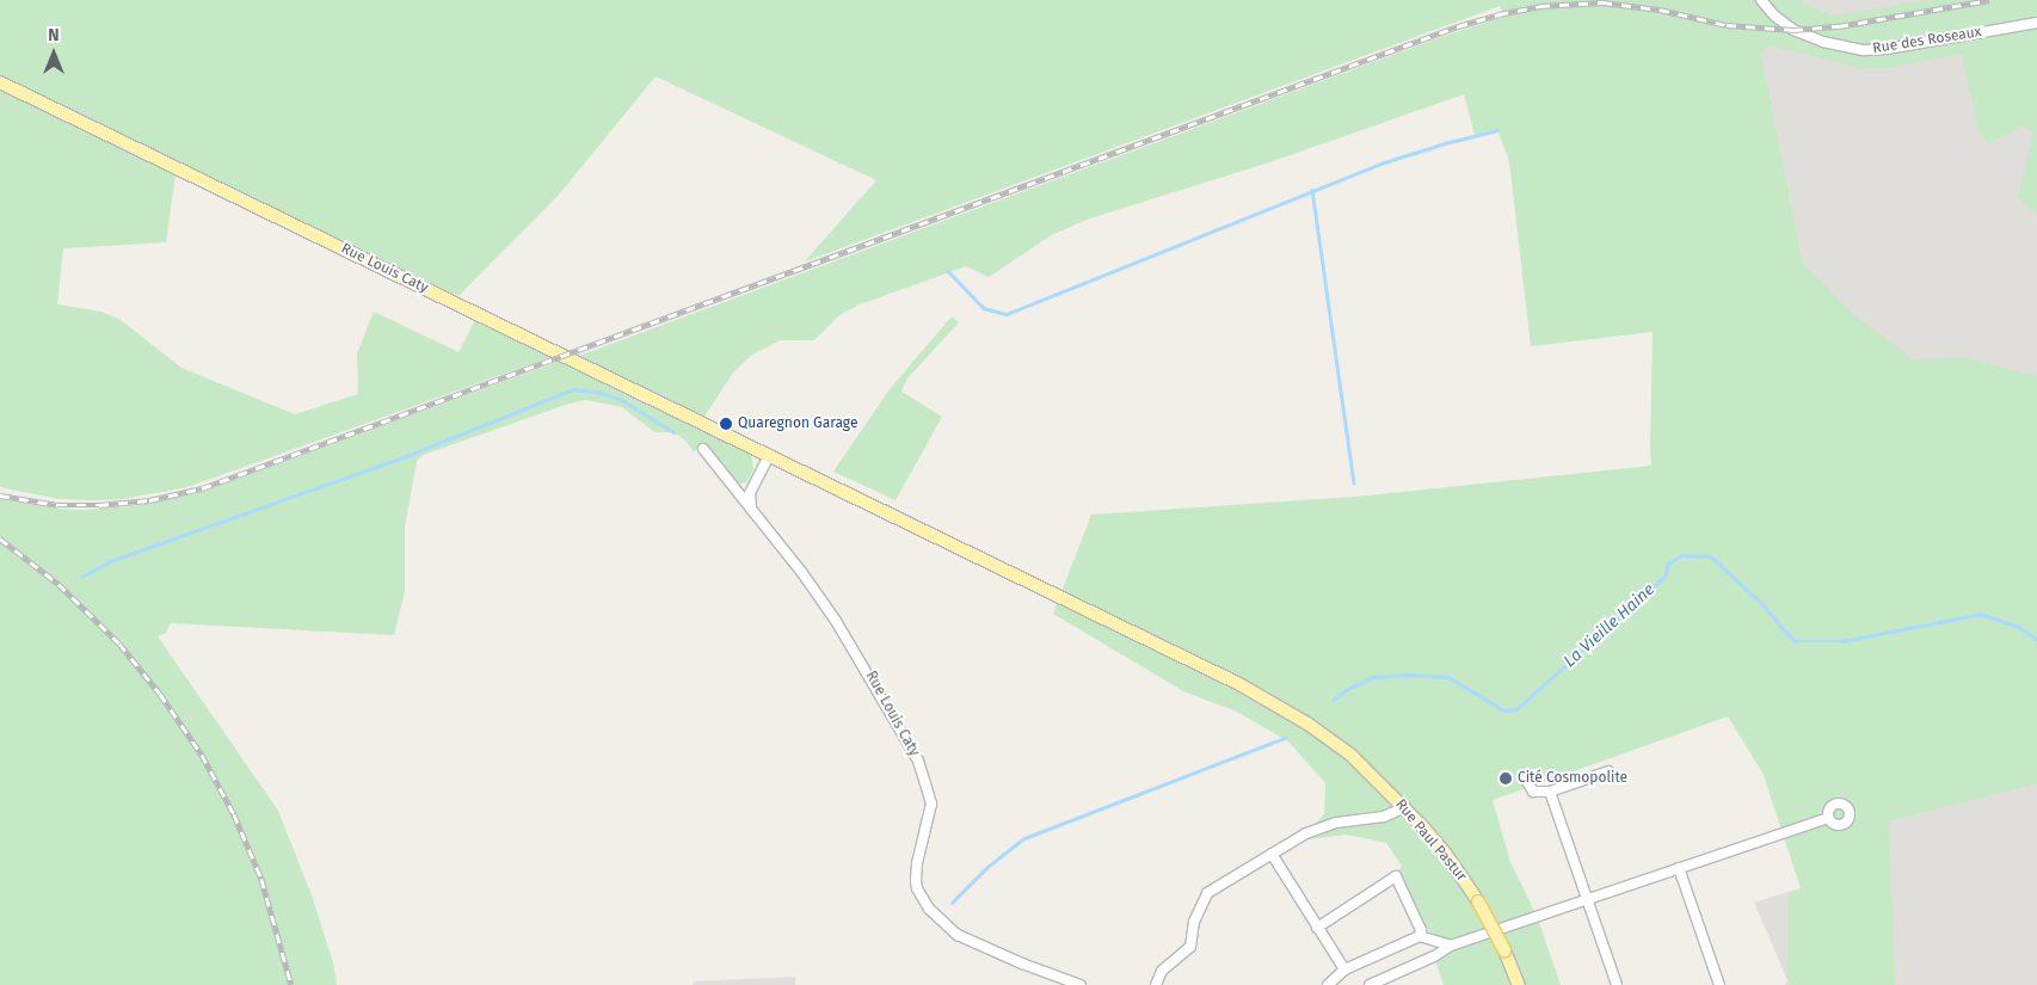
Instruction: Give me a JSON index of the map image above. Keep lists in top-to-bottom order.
{
  "streets": {
    "main road": ["Rue Louis Caty", "Rue Paul Pastur"],
    "street": ["Rue des Roseaux"]
  },
  "crossings": [
    ["Rue Louis Caty", "Rue Paul Pastur"]
  ],
  "water": ["La Vieille Haine"],
  "places": ["Quaregnon Garage", "Cité Cosmopolite"],
  "north": "top"
}
